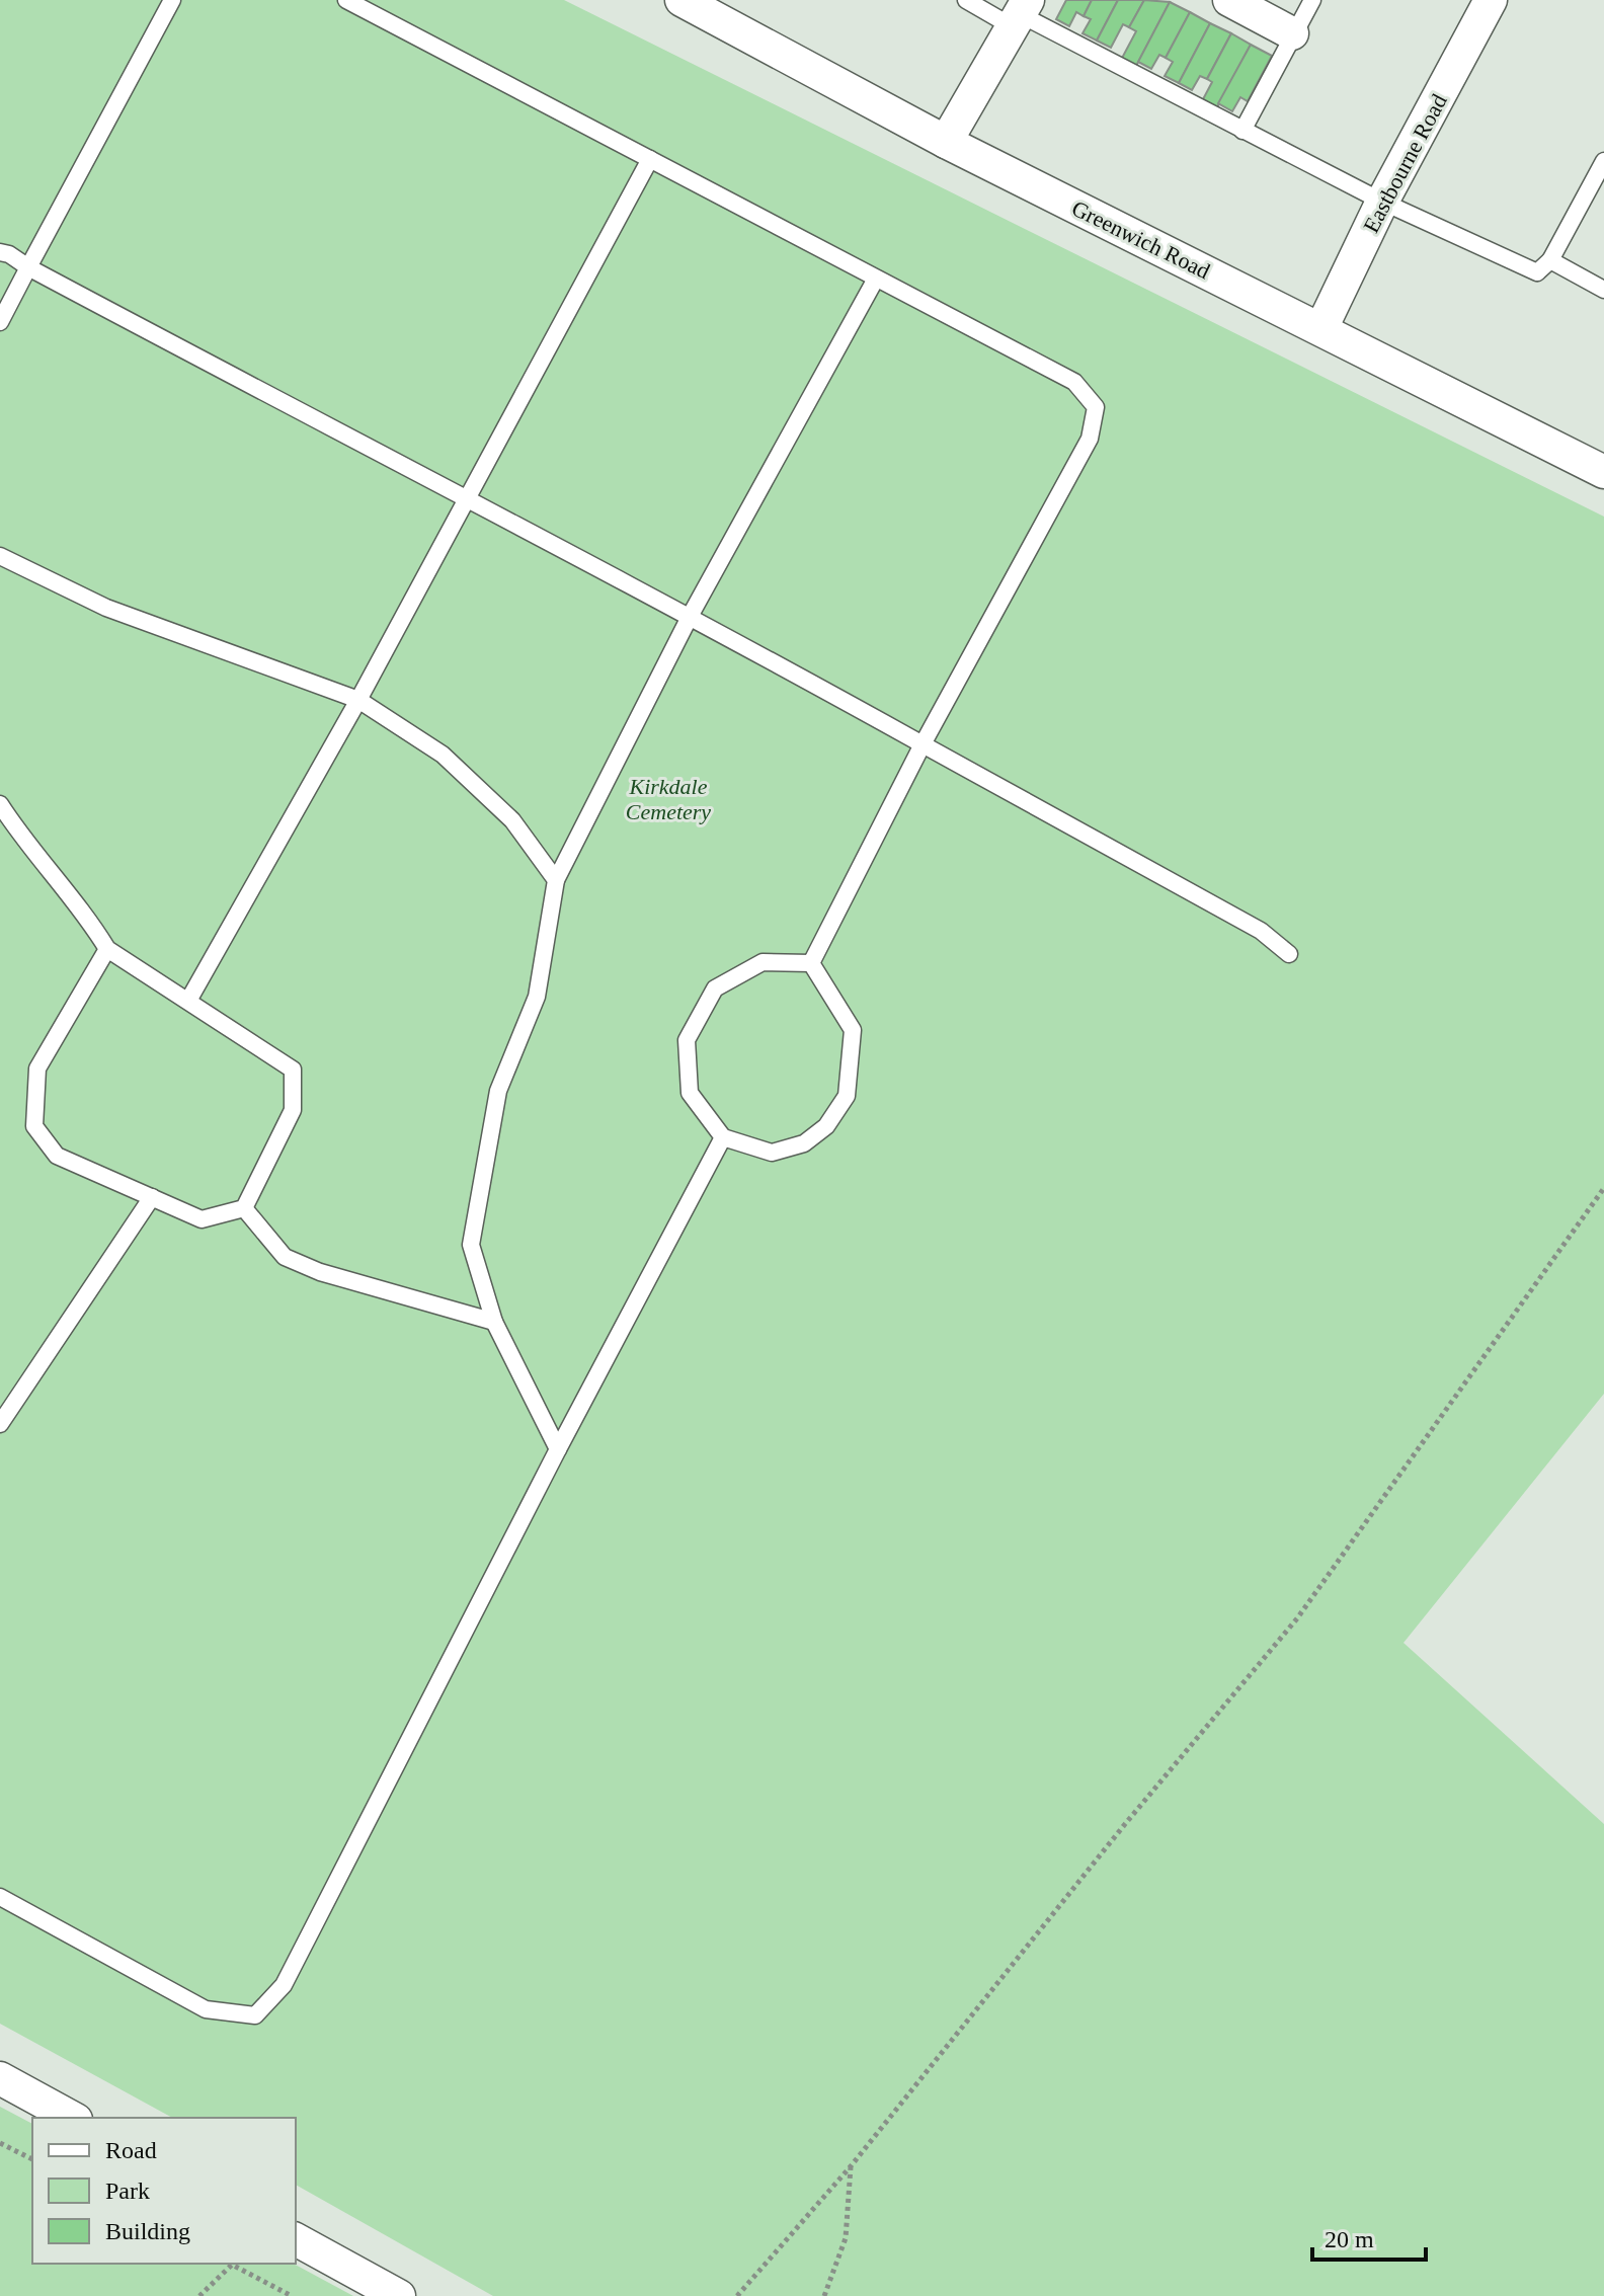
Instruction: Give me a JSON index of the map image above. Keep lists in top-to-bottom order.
{
  "streets": {
    "street": ["Eastbourne Road", "Greenwich Road"]
  },
  "crossings": [
    ["Eastbourne Road", "Greenwich Road"]
  ],
  "parks": ["Kirkdale Cemetery"],
  "legend": ["Road", "Park", "Building"],
  "scale_bar": "20 m"
}
